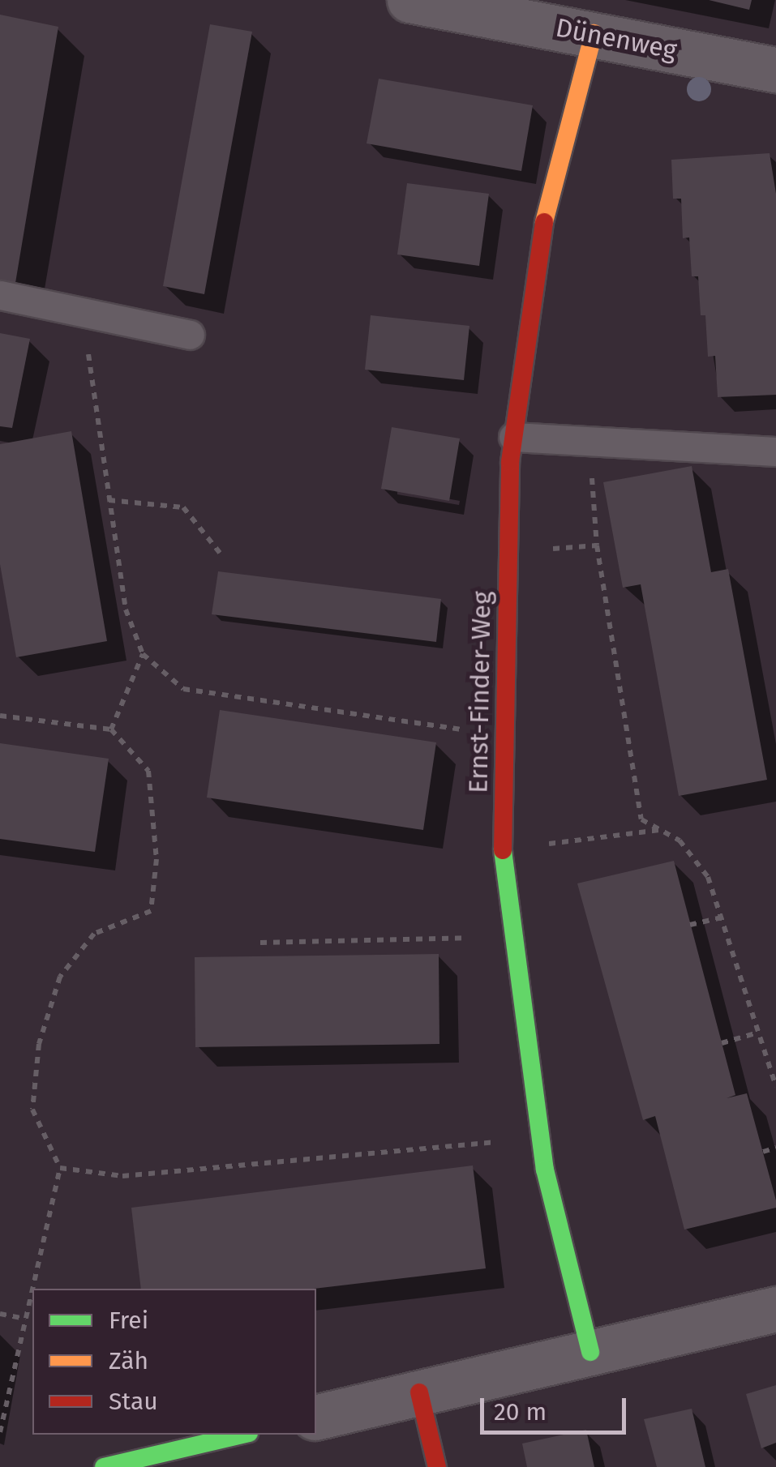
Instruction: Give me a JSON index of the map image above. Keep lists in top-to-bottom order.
{
  "streets": {
    "street": ["Dünenweg", "Ernst-Finder-Weg"]
  },
  "crossings": [
    ["Dünenweg", "Ernst-Finder-Weg"]
  ],
  "legend": ["Frei", "Zäh", "Stau"],
  "scale_bar": "20 m"
}
